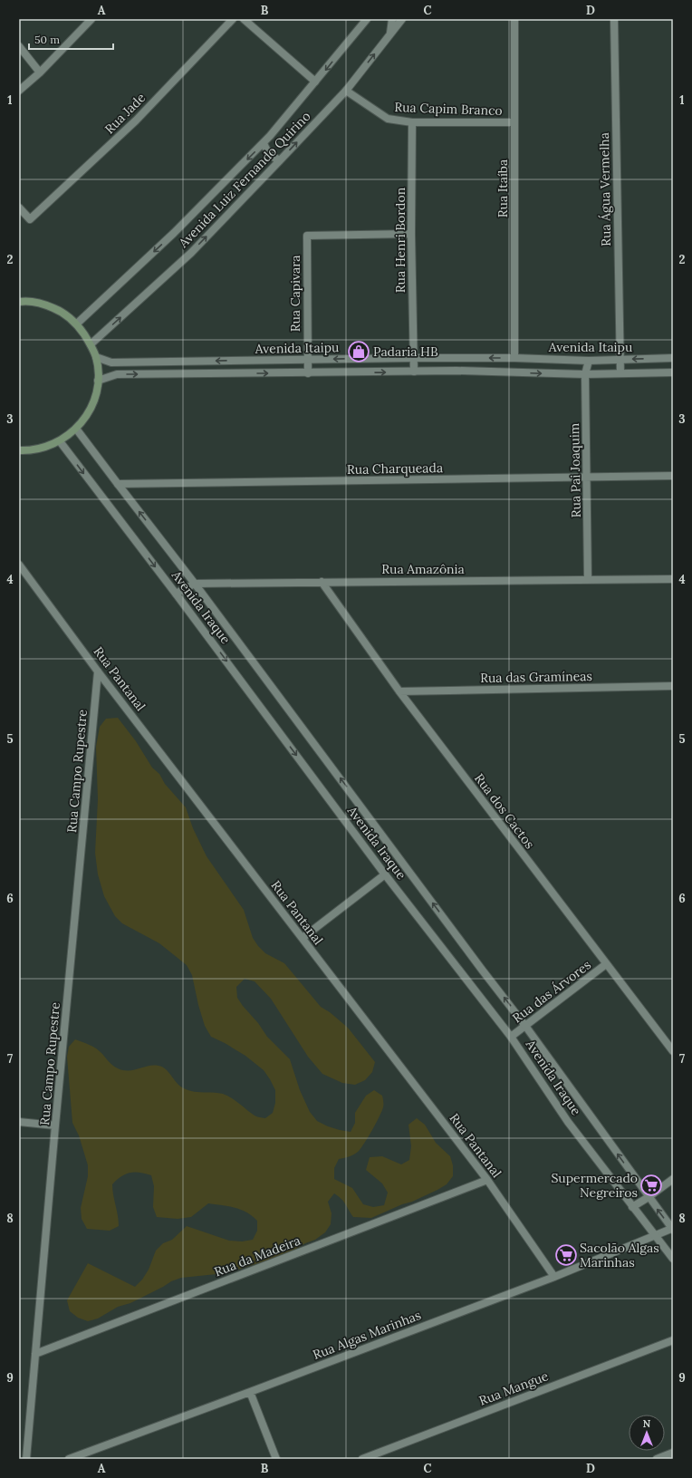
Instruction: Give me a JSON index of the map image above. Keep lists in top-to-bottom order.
{
  "streets": {
    "street": [
      "Rua Capim Branco",
      "Rua Jade",
      "Avenida Luiz Fernando Quirino",
      "Rua Itaíba",
      "Rua Água Vermelha",
      "Rua Henri Bordon",
      "Rua Capivara",
      "Avenida Itaipu",
      "Rua Charqueada",
      "Rua Pai Joaquim",
      "Rua Amazônia",
      "Avenida Iraque",
      "Rua das Gramíneas",
      "Rua Pantanal",
      "Rua Campo Rupestre",
      "Rua dos Cactos",
      "Rua das Árvores",
      "Rua da Madeira",
      "Rua Algas Marinhas",
      "Rua Mangue"
    ]
  },
  "crossings": [
    ["Rua Capim Branco", "Avenida Luiz Fernando Quirino"],
    ["Rua Capim Branco", "Rua Itaíba"],
    ["Rua Capim Branco", "Rua Henri Bordon"],
    ["Rua Itaíba", "Avenida Itaipu"],
    ["Rua Água Vermelha", "Avenida Itaipu"],
    ["Rua Henri Bordon", "Rua Capivara"],
    ["Rua Henri Bordon", "Avenida Itaipu"],
    ["Rua Capivara", "Avenida Itaipu"],
    ["Avenida Itaipu", "Rua Pai Joaquim"],
    ["Rua Charqueada", "Rua Pai Joaquim"],
    ["Rua Charqueada", "Avenida Iraque"],
    ["Rua Pai Joaquim", "Rua Amazônia"],
    ["Rua Amazônia", "Avenida Iraque"],
    ["Rua Amazônia", "Rua dos Cactos"],
    ["Avenida Iraque", "Rua das Árvores"],
    ["Avenida Iraque", "Rua Algas Marinhas"],
    ["Rua das Gramíneas", "Rua dos Cactos"],
    ["Rua Pantanal", "Rua Campo Rupestre"],
    ["Rua Pantanal", "Rua da Madeira"],
    ["Rua Pantanal", "Rua Algas Marinhas"],
    ["Rua Campo Rupestre", "Rua da Madeira"],
    ["Rua dos Cactos", "Rua das Árvores"]
  ],
  "places": {
    "shop": ["Padaria HB"],
    "supermarket": ["Supermercado Negreiros", "Sacolão Algas Marinhas"]
  },
  "scale_bar": "50 m",
  "north": "top",
  "grid": {
    "columns": [
      "A",
      "B",
      "C",
      "D"
    ],
    "rows": [
      "1",
      "2",
      "3",
      "4",
      "5",
      "6",
      "7",
      "8",
      "9"
    ]
  }
}
